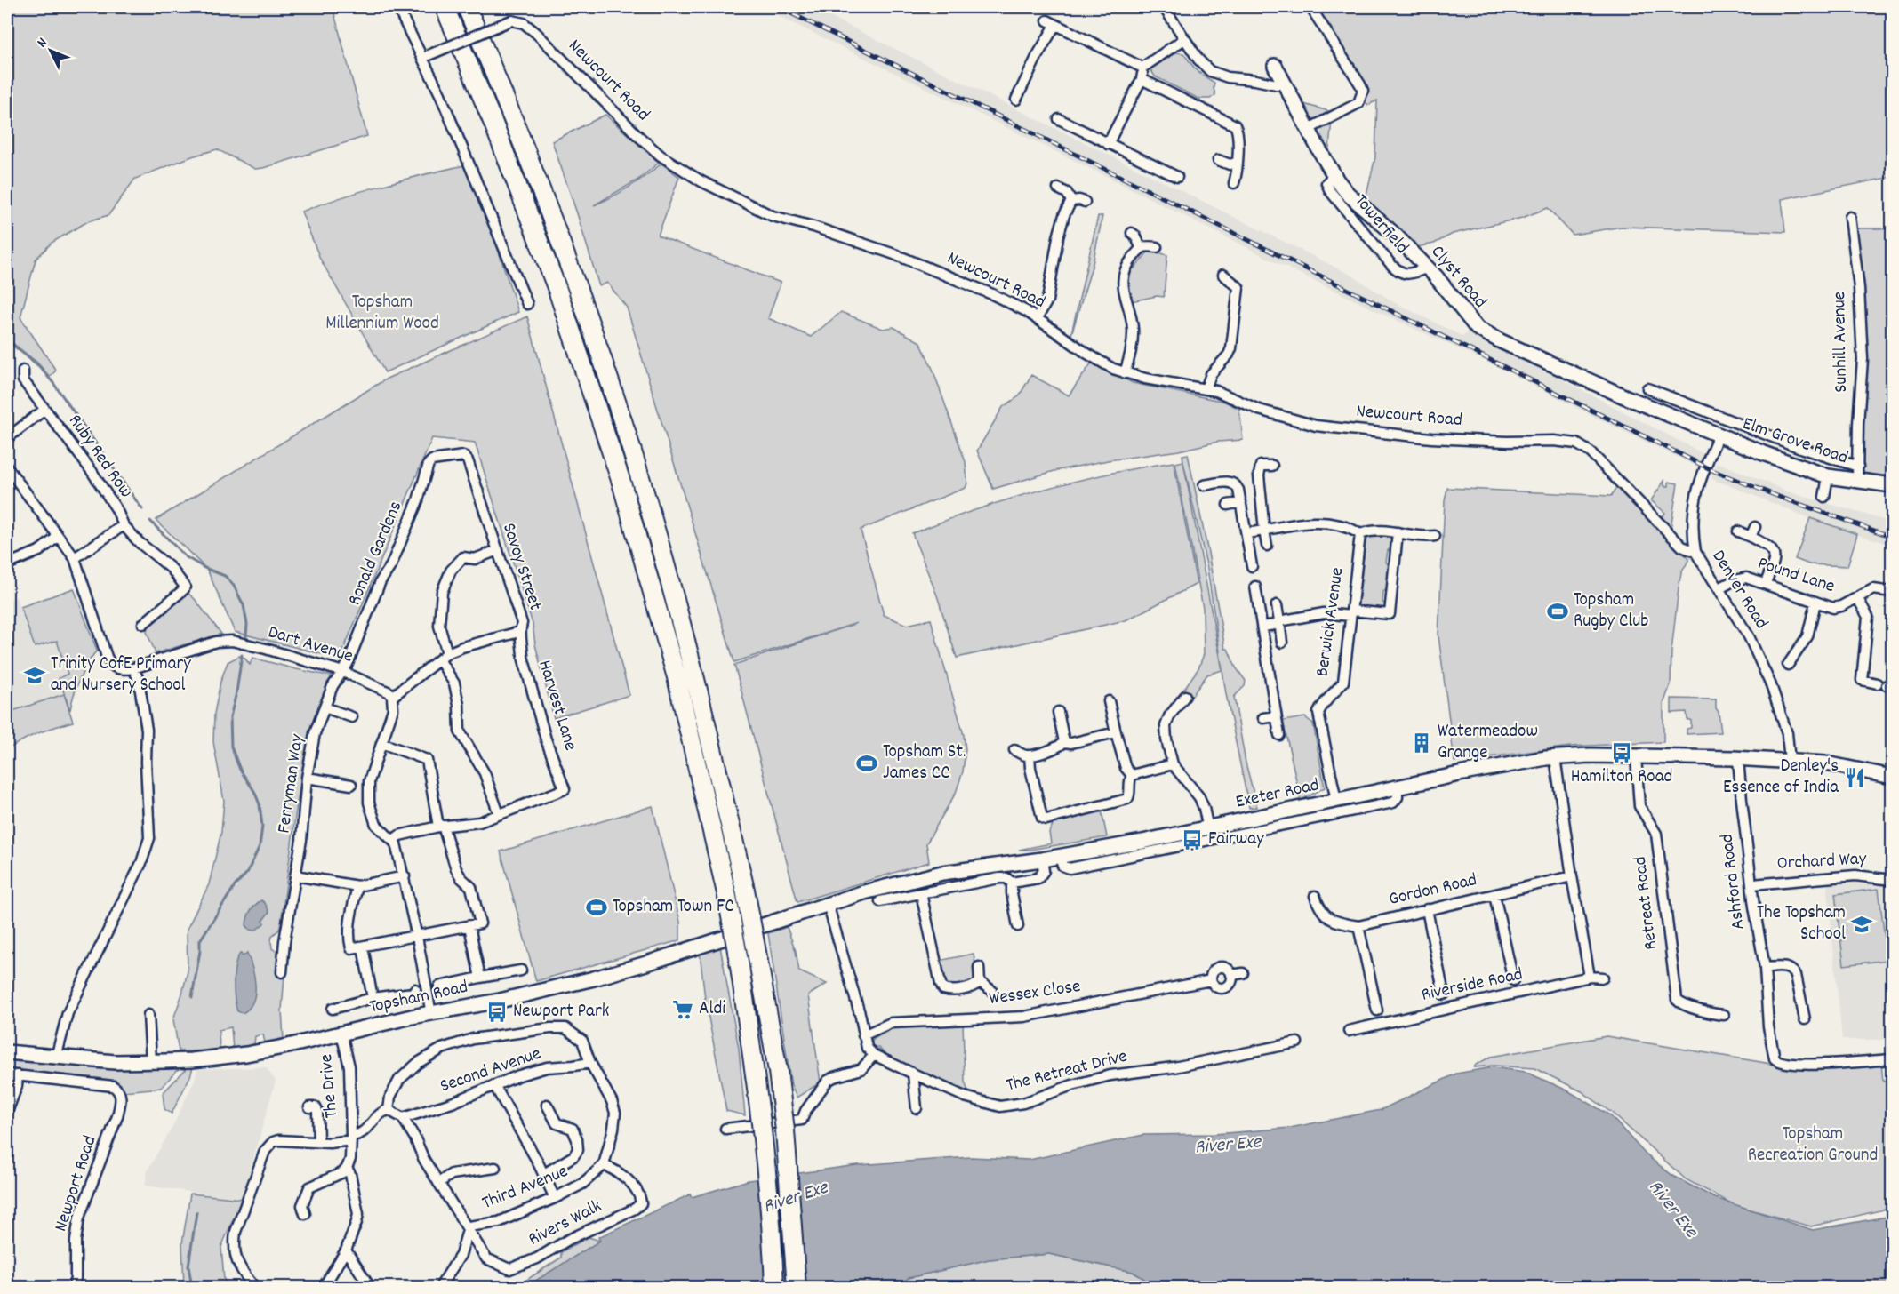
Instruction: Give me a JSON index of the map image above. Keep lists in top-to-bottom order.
{
  "streets": {
    "street": [
      "Newcourt Road",
      "Towerfield",
      "Clyst Road",
      "Sunhill Avenue",
      "Elm Grove Road",
      "Ruby Red Row",
      "Ronald Gardens",
      "Savoy Street",
      "Pound Lane",
      "Denver Road",
      "Berwick Avenue",
      "Dart Avenue",
      "Harvest Lane",
      "Ferryman Way",
      "Exeter Road",
      "Orchard Way",
      "Ashford Road",
      "Gordon Road",
      "Retreat Road",
      "Riverside Road",
      "Wessex Close",
      "Topsham Road",
      "Second Avenue",
      "The Retreat Drive",
      "The Drive",
      "Newport Road",
      "Third Avenue",
      "Rivers Walk"
    ]
  },
  "crossings": [
    ["Newcourt Road", "Denver Road"],
    ["Towerfield", "Clyst Road"],
    ["Clyst Road", "Elm Grove Road"],
    ["Clyst Road", "Denver Road"],
    ["Sunhill Avenue", "Elm Grove Road"],
    ["Elm Grove Road", "Denver Road"],
    ["Ronald Gardens", "Savoy Street"],
    ["Ronald Gardens", "Dart Avenue"],
    ["Ronald Gardens", "Ferryman Way"],
    ["Savoy Street", "Dart Avenue"],
    ["Savoy Street", "Harvest Lane"],
    ["Pound Lane", "Denver Road"],
    ["Denver Road", "Exeter Road"],
    ["Berwick Avenue", "Exeter Road"],
    ["Dart Avenue", "Ferryman Way"],
    ["Exeter Road", "Ashford Road"],
    ["Exeter Road", "Retreat Road"],
    ["Exeter Road", "Topsham Road"],
    ["Orchard Way", "Ashford Road"],
    ["Topsham Road", "The Drive"],
    ["Second Avenue", "Third Avenue"],
    ["Third Avenue", "Rivers Walk"]
  ],
  "water": ["River Exe"],
  "parks": ["Topsham Millennium Wood", "Topsham Recreation Ground"],
  "places": {
    "sports": ["Topsham Rugby Club", "Topsham St. James CC", "Topsham Town FC"],
    "school or university": ["Trinity CofE Primary and Nursery School", "The Topsham School"],
    "building": ["Watermeadow Grange"],
    "bus stop": ["Hamilton Road", "Fairway", "Newport Park"],
    "restaurant": ["Denley's Essence of India"],
    "supermarket": ["Aldi"]
  },
  "north": "top left"
}
